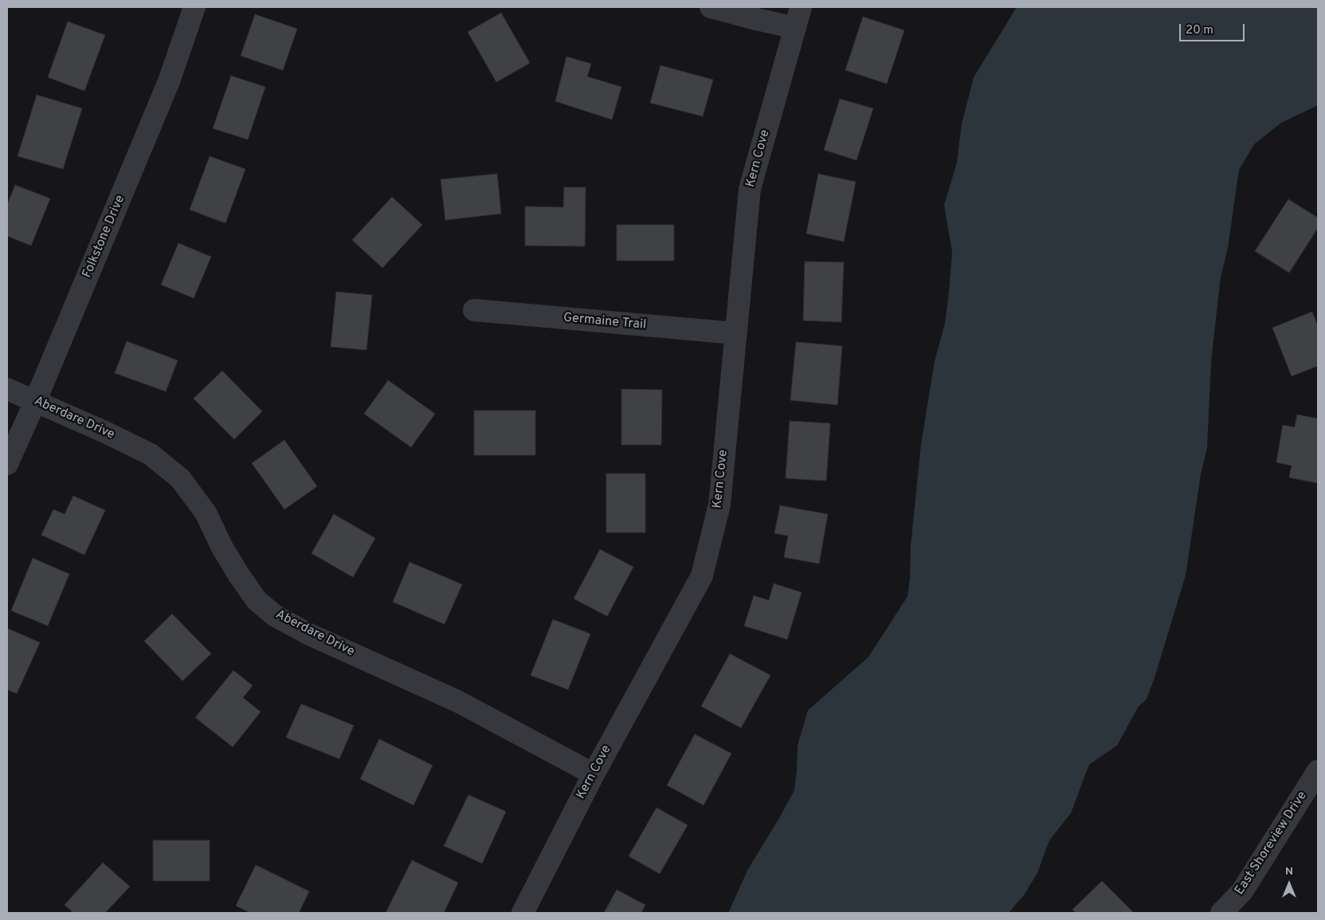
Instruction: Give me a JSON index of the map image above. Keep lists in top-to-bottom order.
{
  "streets": {
    "street": [
      "Kern Cove",
      "Folkstone Drive",
      "Germaine Trail",
      "Aberdare Drive",
      "East Shoreview Drive"
    ]
  },
  "crossings": [
    ["Kern Cove", "Germaine Trail"],
    ["Kern Cove", "Aberdare Drive"],
    ["Folkstone Drive", "Aberdare Drive"]
  ],
  "scale_bar": "20 m",
  "north": "top"
}
